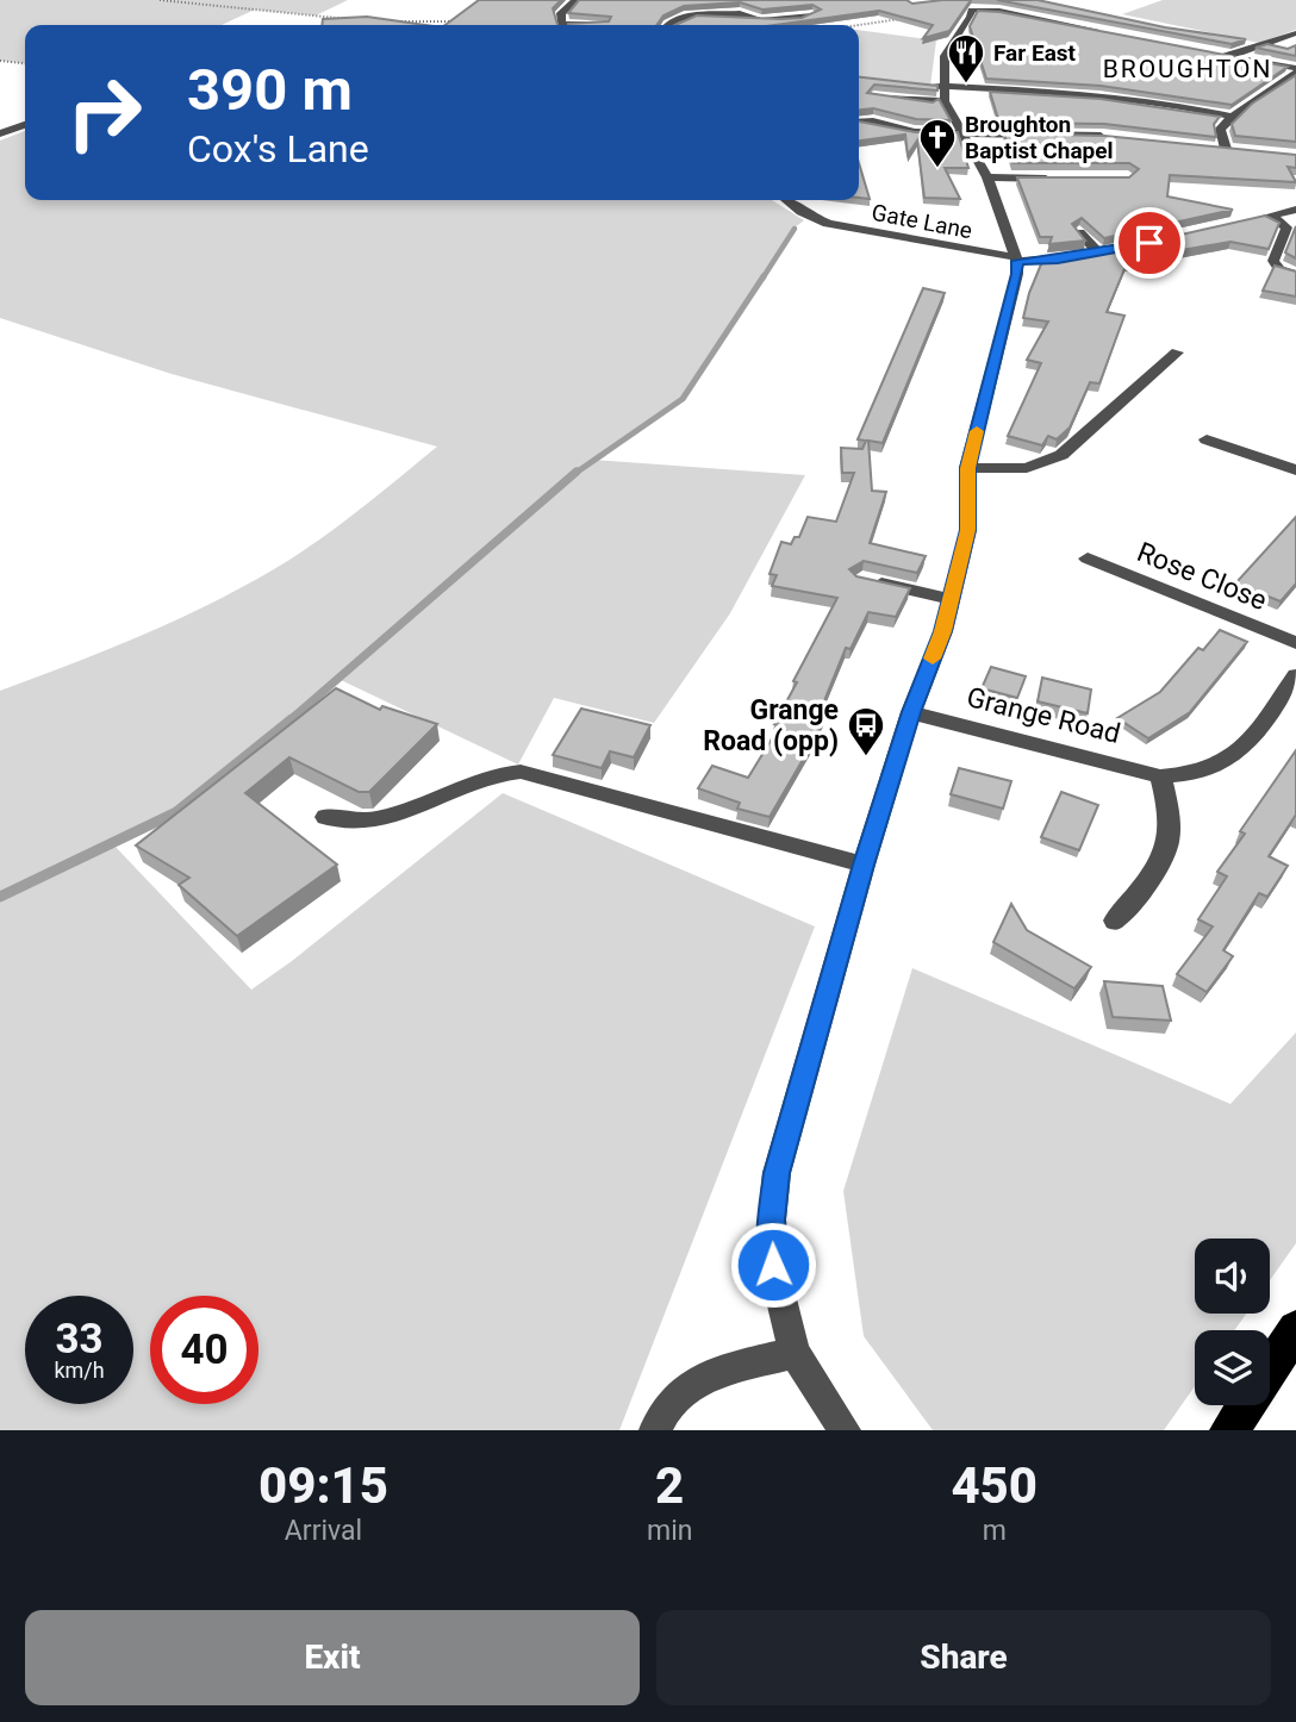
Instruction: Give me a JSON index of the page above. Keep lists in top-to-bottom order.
{
  "streets": {
    "street": ["Gate Lane", "Rose Close", "Grange Road"]
  },
  "districts": ["BROUGHTON"],
  "places": {
    "restaurant": ["Far East"],
    "church": ["Broughton Baptist Chapel"],
    "bus stop": ["Grange Road (opp)"]
  },
  "page": {
    "turn": ["390 m", "Cox's Lane"],
    "speed": "33 km/h",
    "limit": "40",
    "eta": [
      "09:15",
      "Arrival",
      "2",
      "min",
      "450",
      "m"
    ],
    "buttons": ["Exit", "Share"]
  }
}
